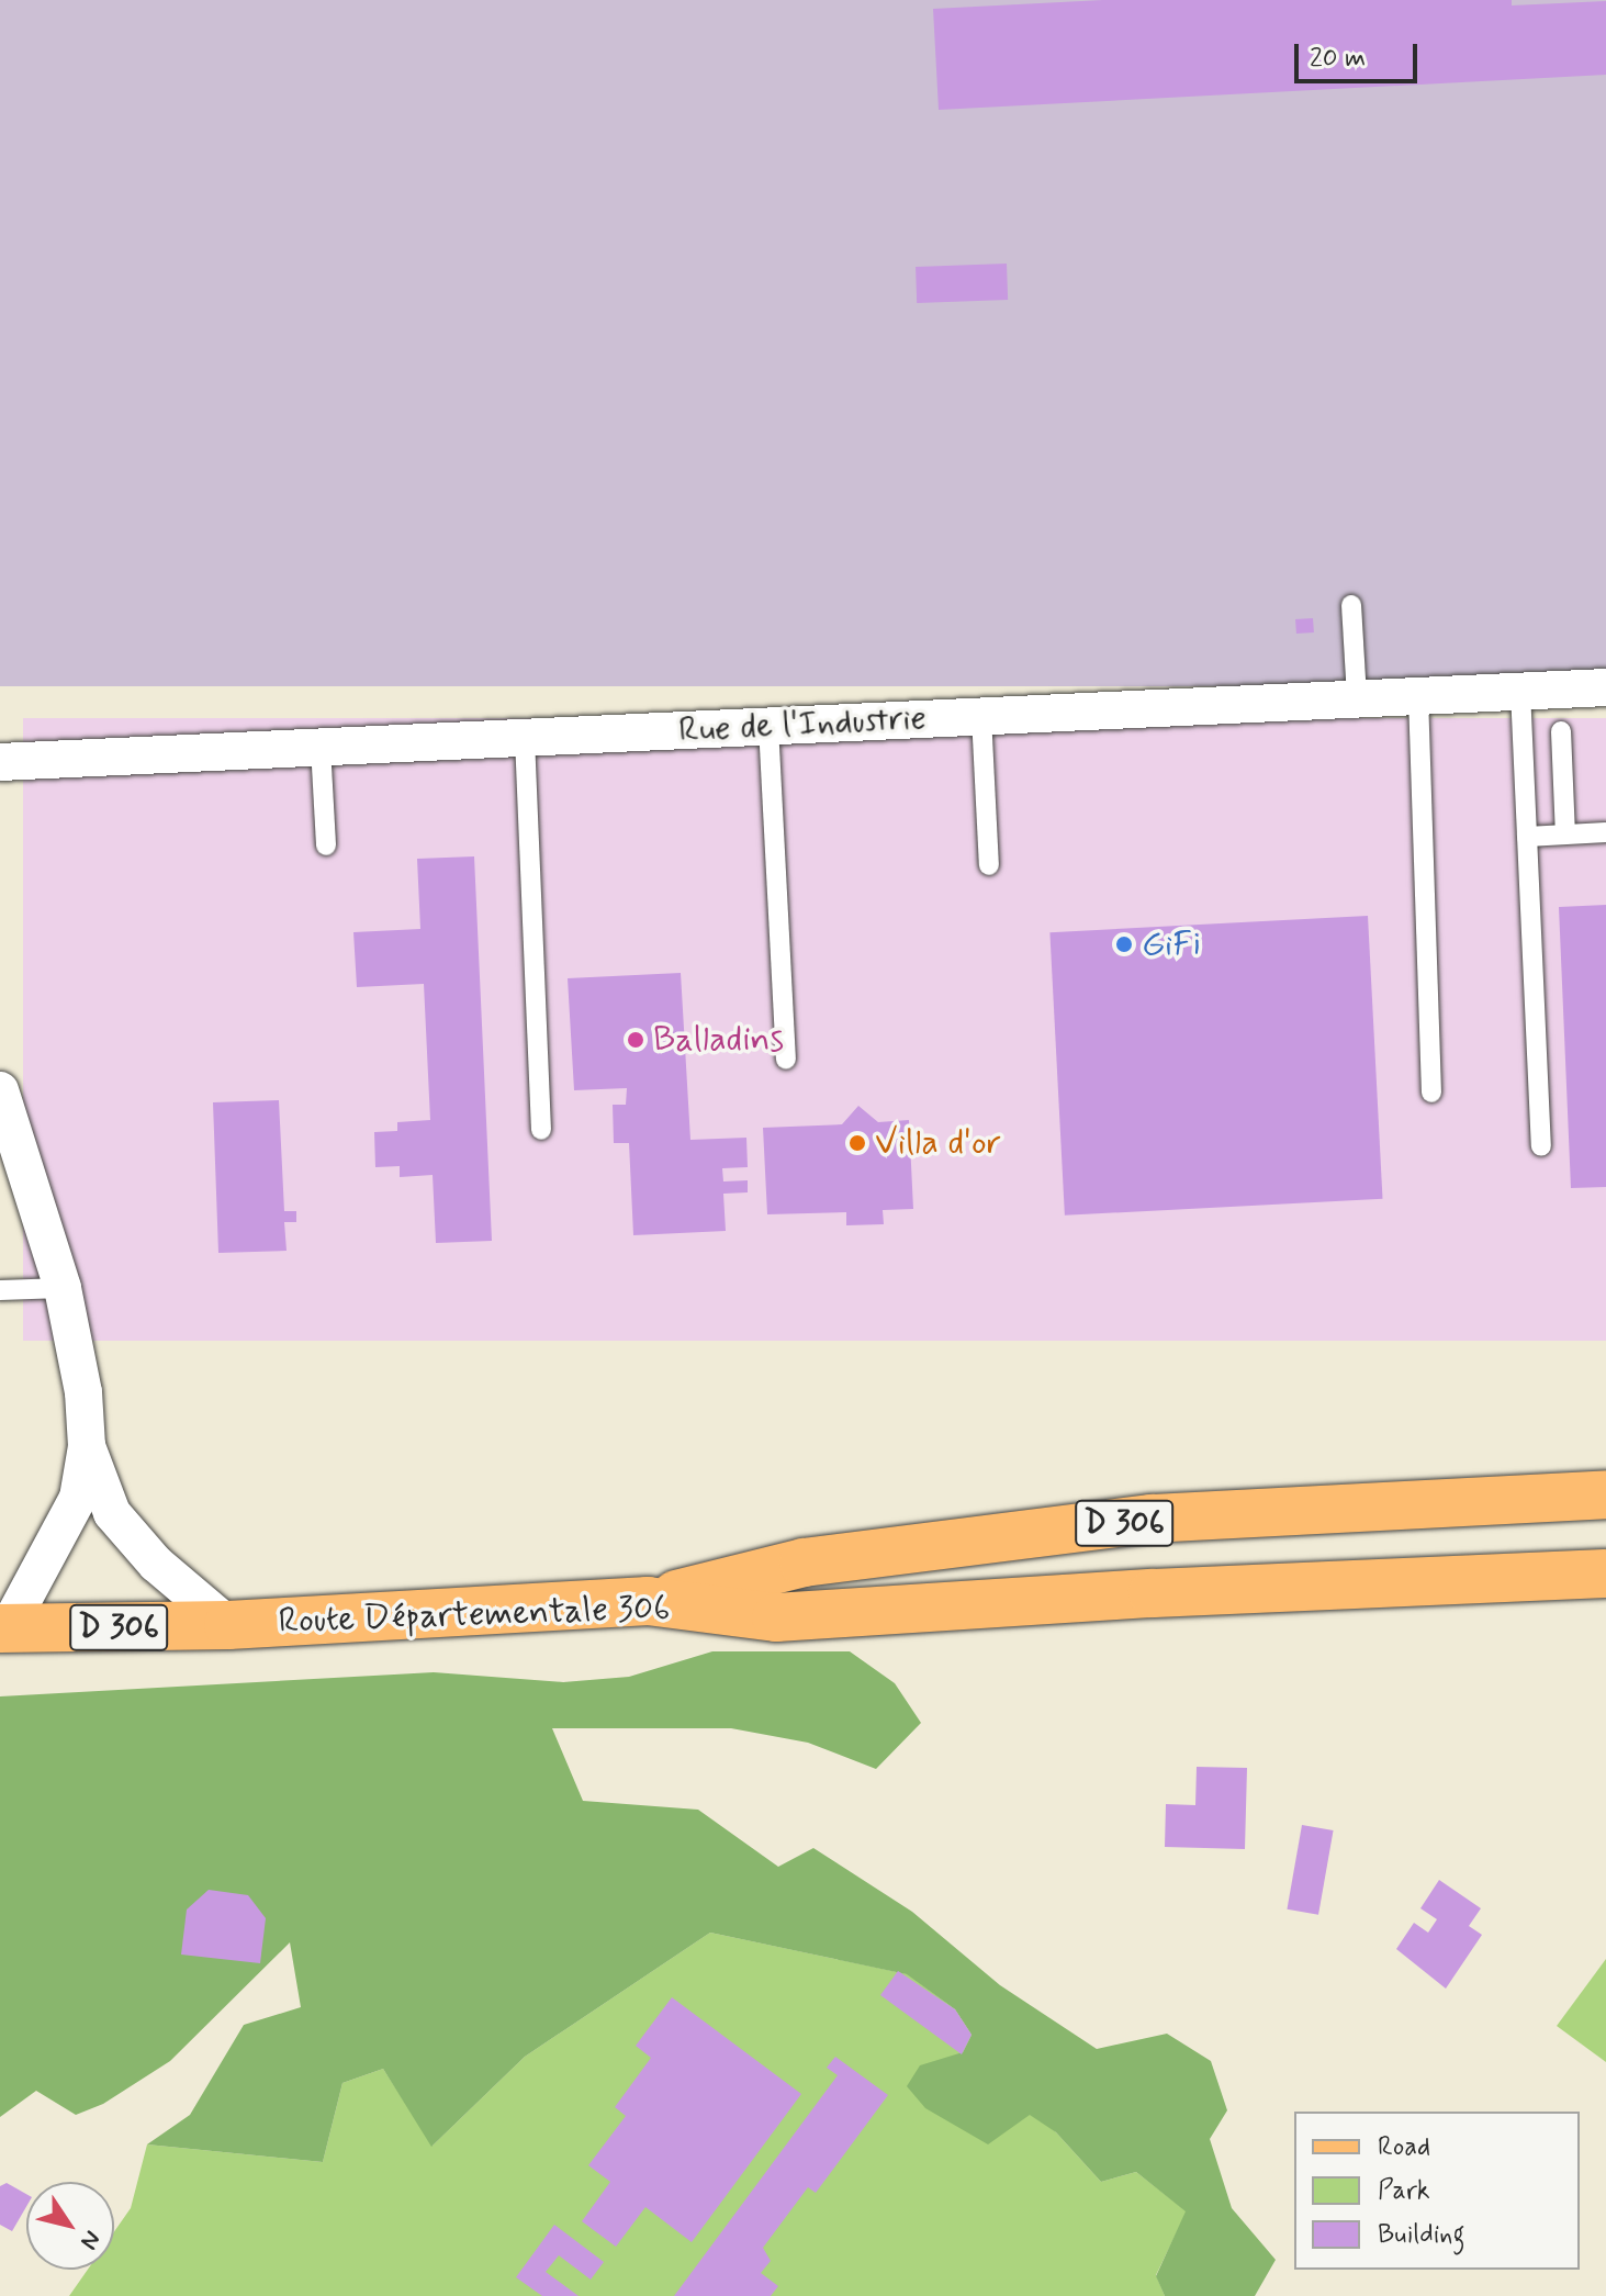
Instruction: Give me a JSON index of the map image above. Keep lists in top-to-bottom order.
{
  "streets": {
    "main road": ["D 306", "Route Départementale 306"],
    "street": ["Rue de l'Industrie"]
  },
  "crossings": [
    ["D 306", "Route Départementale 306"]
  ],
  "places": ["GiFi", "Balladins", "Villa d'or"],
  "legend": ["Road", "Park", "Building"],
  "scale_bar": "20 m",
  "north": "bottom right"
}
